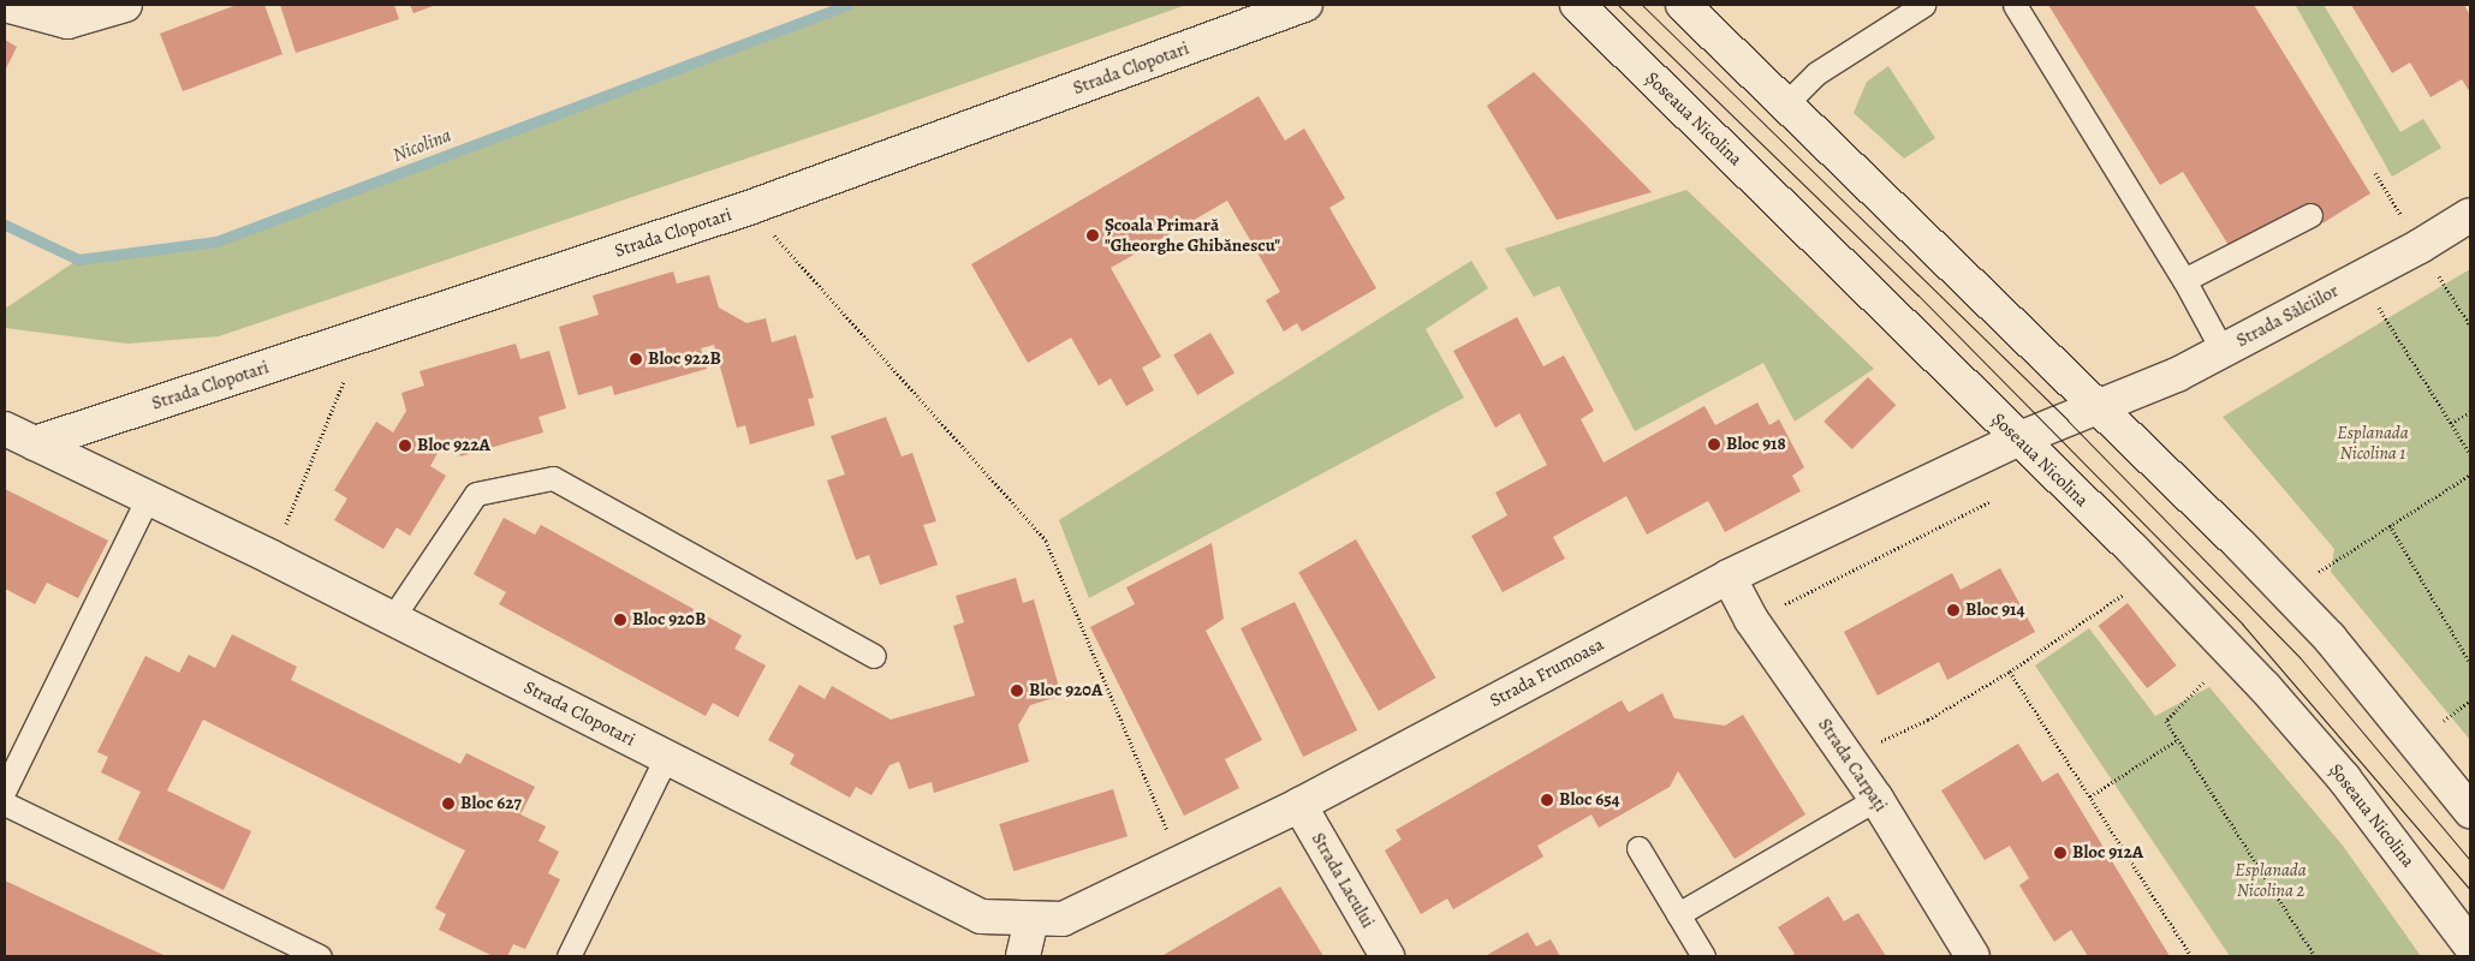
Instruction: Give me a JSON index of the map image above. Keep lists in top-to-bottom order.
{
  "streets": {
    "street": [
      "Strada Clopotari",
      "Șoseaua Nicolina",
      "Strada Sălciilor",
      "Strada Frumoasa",
      "Strada Carpați",
      "Strada Lacului"
    ]
  },
  "crossings": [
    ["Strada Clopotari", "Strada Frumoasa"],
    ["Șoseaua Nicolina", "Strada Frumoasa"],
    ["Strada Sălciilor", "Strada Frumoasa"],
    ["Strada Frumoasa", "Strada Carpați"],
    ["Strada Frumoasa", "Strada Lacului"]
  ],
  "water": ["Nicolina"],
  "parks": ["Esplanada Nicolina 1", "Esplanada Nicolina 2"],
  "places": [
    "Școala Primară \"Gheorghe Ghibănescu\"",
    "Bloc 922B",
    "Bloc 918",
    "Bloc 922A",
    "Bloc 914",
    "Bloc 920B",
    "Bloc 920A",
    "Bloc 654",
    "Bloc 627",
    "Bloc 912A"
  ]
}
